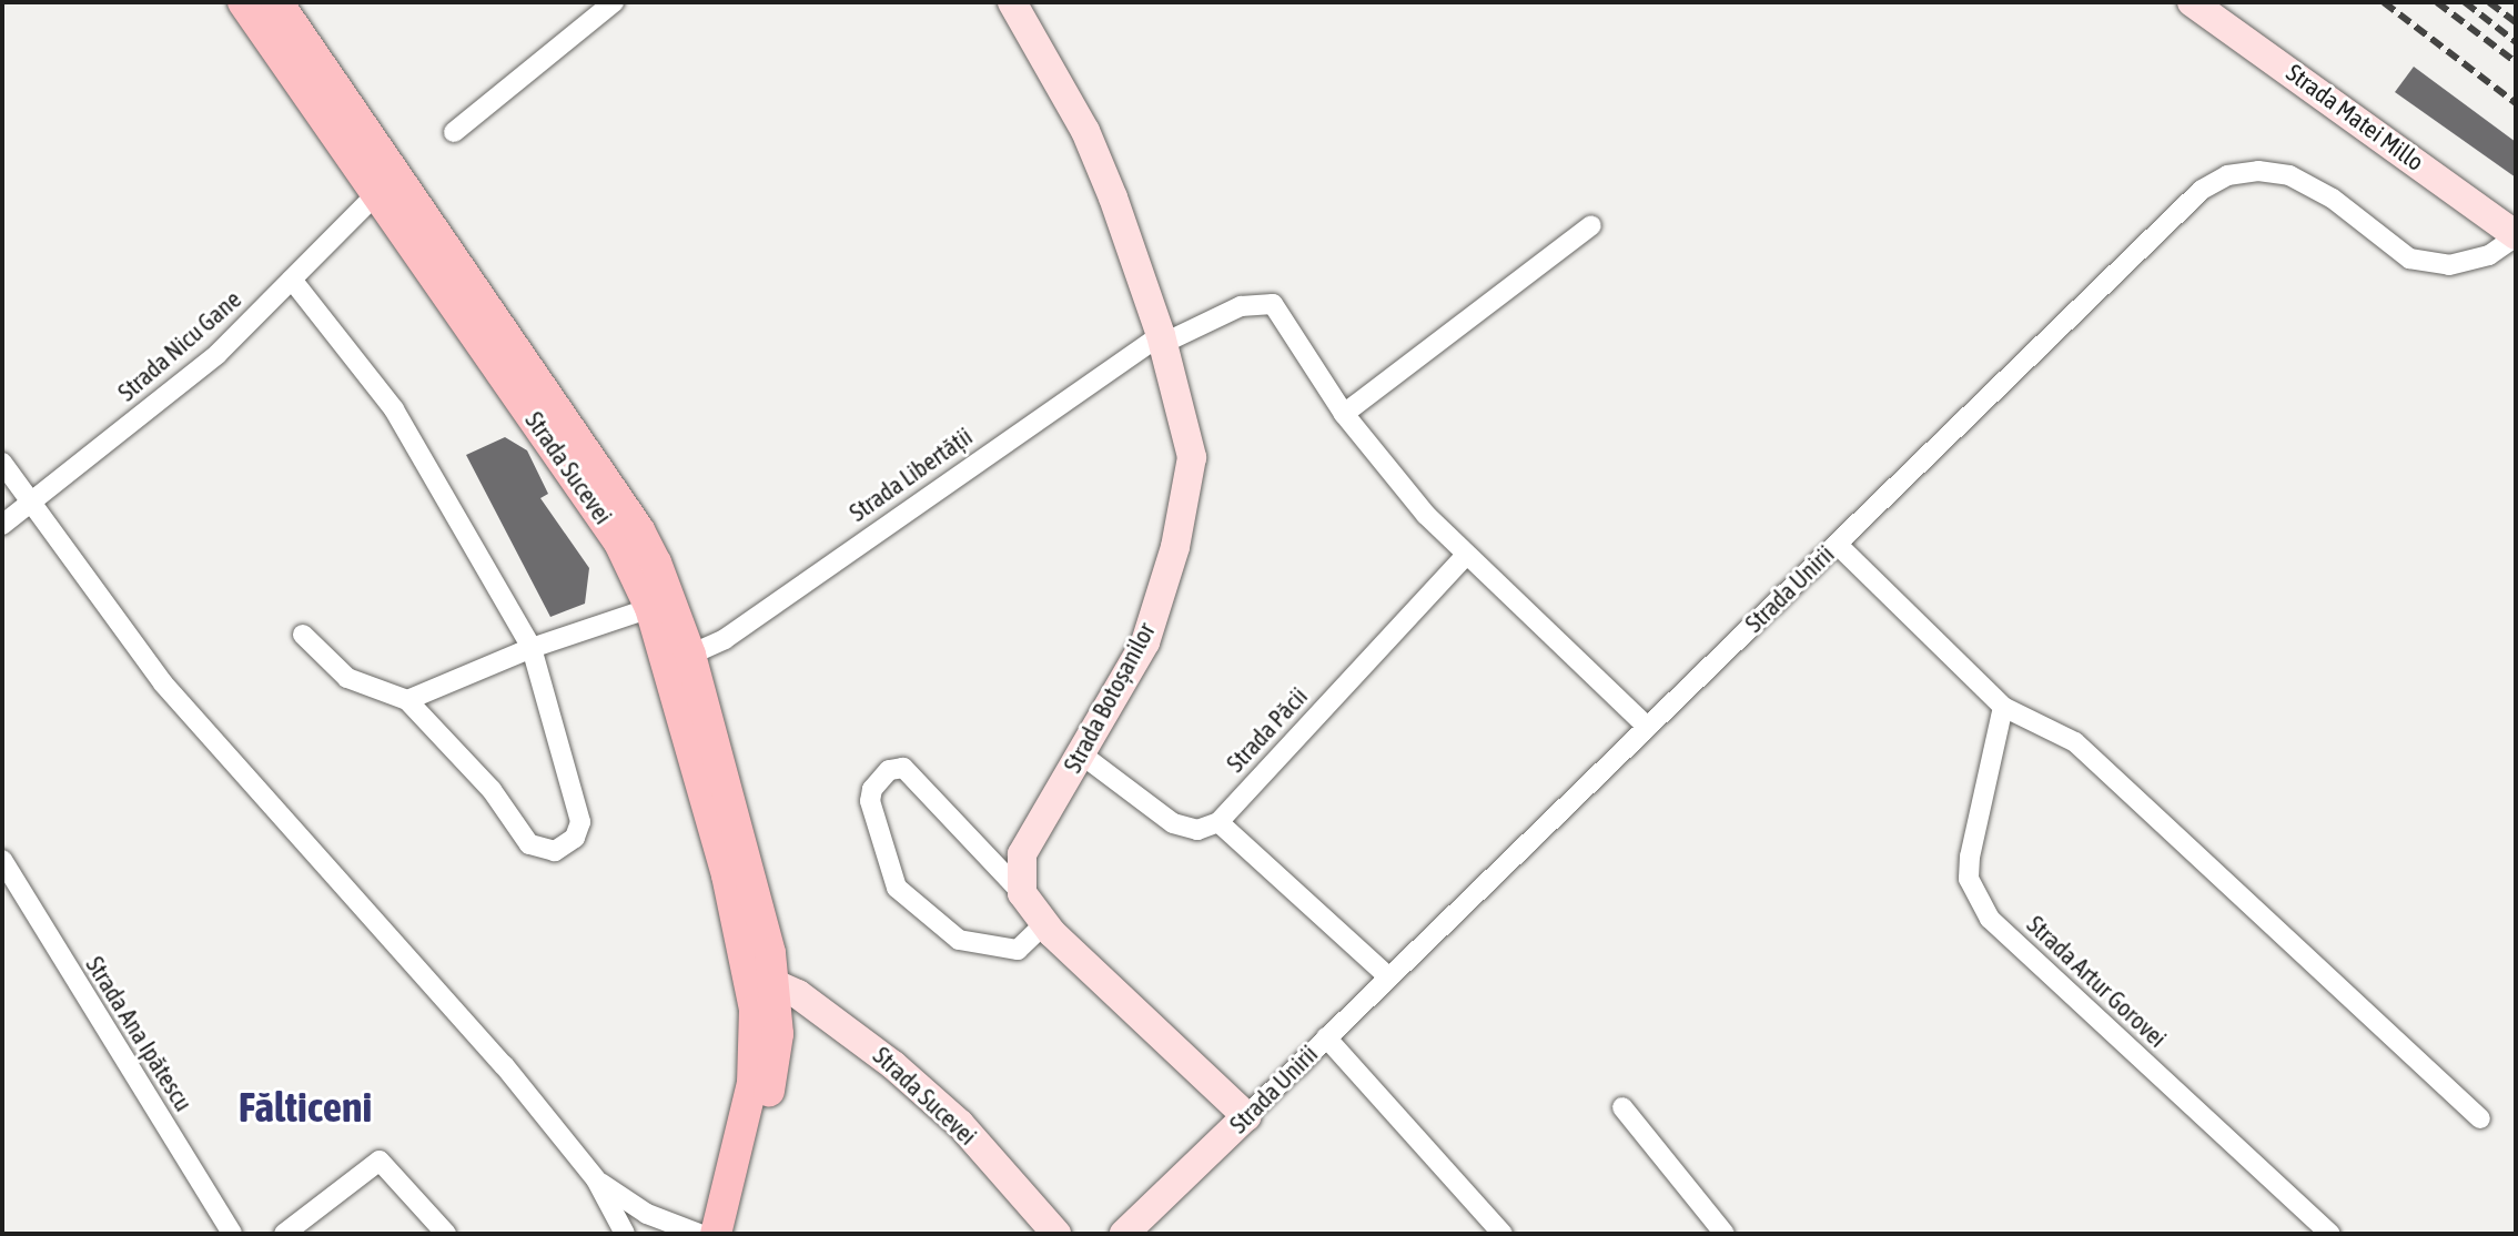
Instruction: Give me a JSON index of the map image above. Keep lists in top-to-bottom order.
{
  "streets": {
    "main road": ["Strada Sucevei"],
    "street": [
      "Strada Matei Millo",
      "Strada Nicu Gane",
      "Strada Libertății",
      "Strada Unirii",
      "Strada Botoșanilor",
      "Strada Păcii",
      "Strada Artur Gorovei",
      "Strada Ana Ipătescu"
    ]
  },
  "crossings": [
    ["Strada Matei Millo", "Strada Unirii"],
    ["Strada Nicu Gane", "Strada Sucevei"],
    ["Strada Sucevei", "Strada Libertății"],
    ["Strada Libertății", "Strada Botoșanilor"]
  ],
  "districts": ["Fălticeni"]
}
